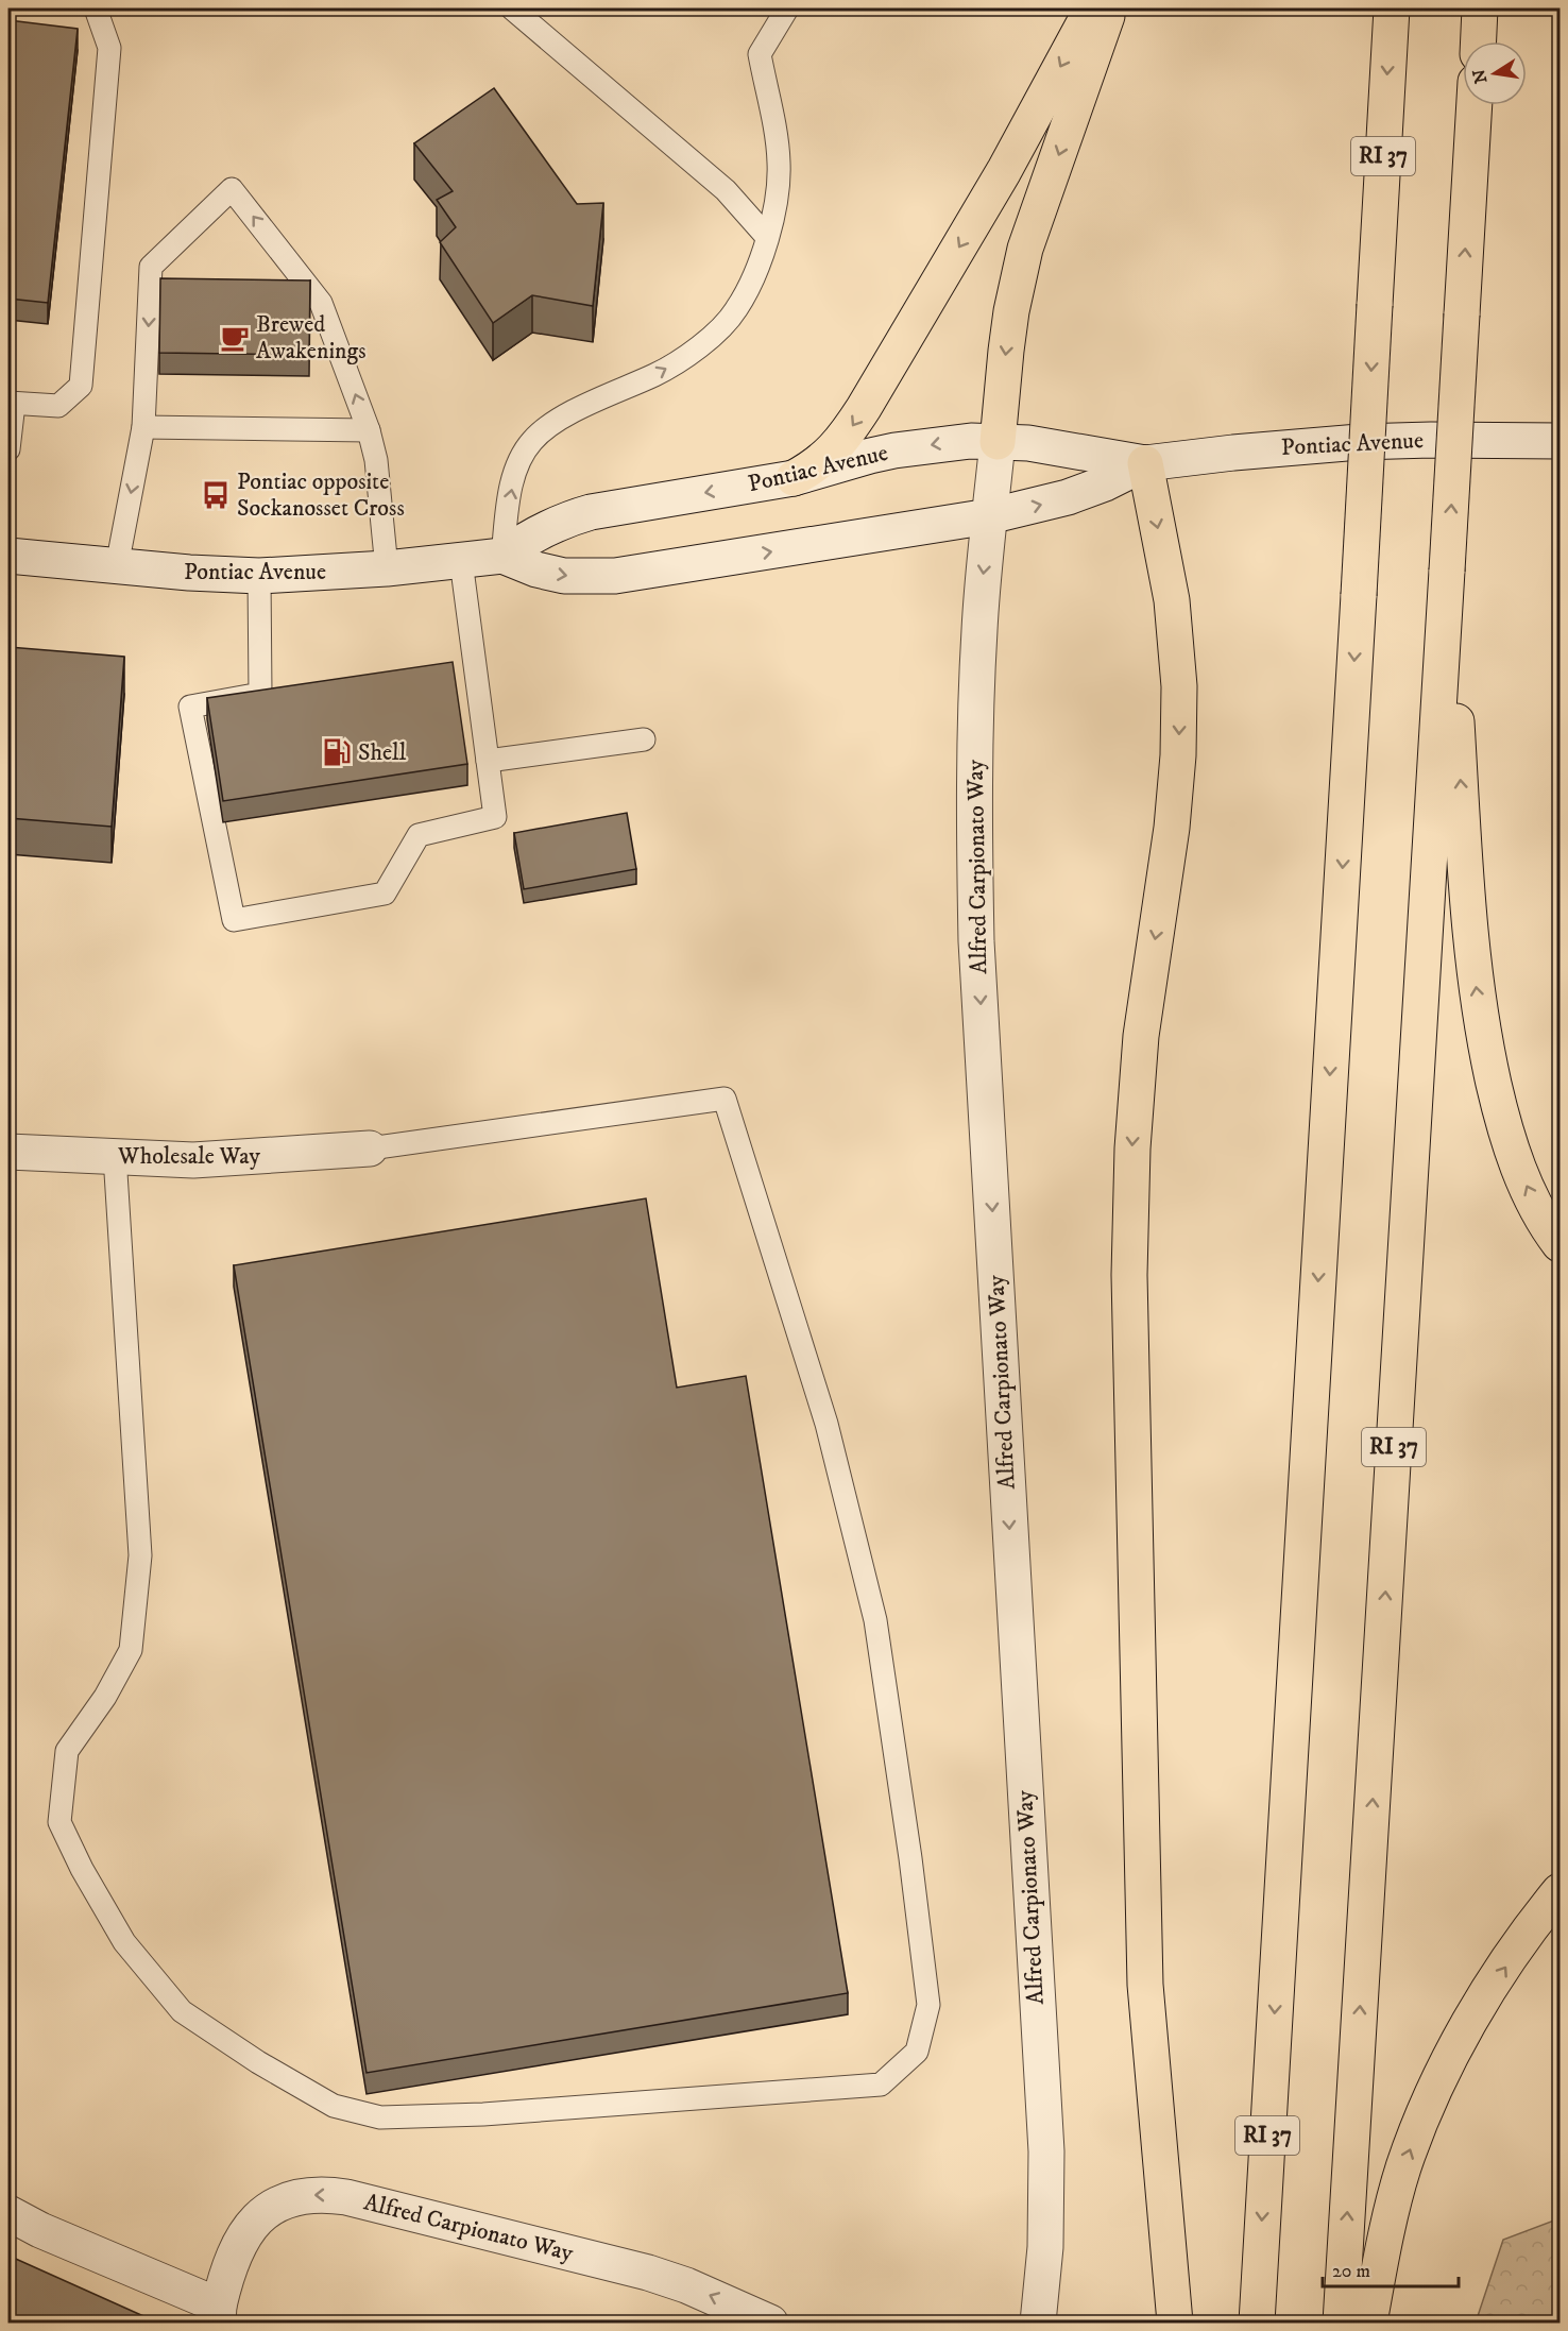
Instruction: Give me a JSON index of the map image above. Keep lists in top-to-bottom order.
{
  "streets": {
    "highway": ["RI 37"],
    "street": ["Pontiac Avenue", "Alfred Carpionato Way", "Wholesale Way"]
  },
  "crossings": [
    ["Pontiac Avenue", "Alfred Carpionato Way"]
  ],
  "places": {
    "cafe": ["Brewed Awakenings"],
    "bus stop": ["Pontiac opposite Sockanosset Cross"],
    "fuel station": ["Shell"]
  },
  "scale_bar": "20 m",
  "north": "left"
}
